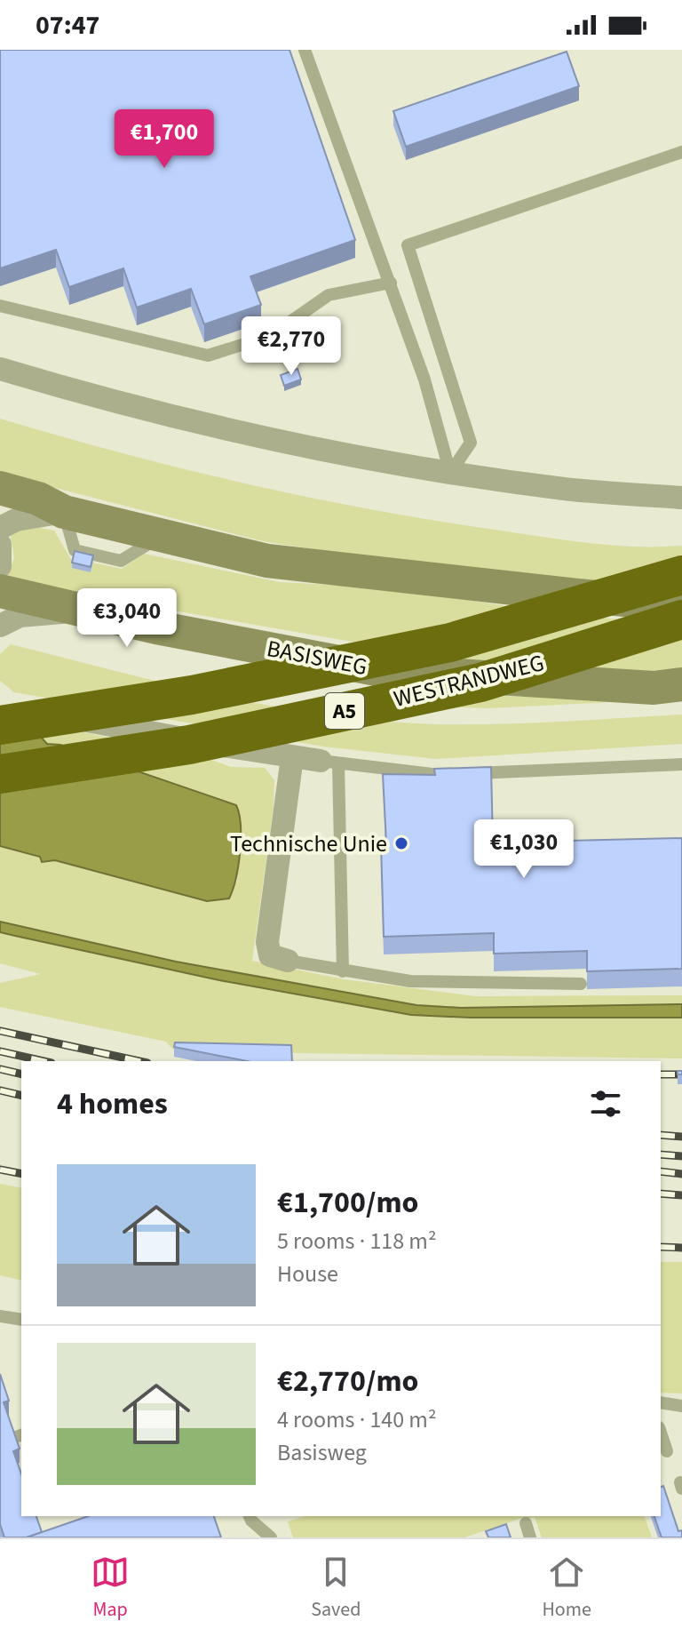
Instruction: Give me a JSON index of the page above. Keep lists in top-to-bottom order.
{
  "streets": {
    "highway": ["WESTRANDWEG", "A5"],
    "main road": ["BASISWEG"]
  },
  "places": ["Technische Unie"],
  "page": {
    "status": "07:47",
    "price": [
      "€1,700",
      "€2,770",
      "€3,040",
      "€1,030"
    ],
    "heading": "4 homes",
    "list": [
      {
        "name": "€1,700/mo",
        "note": "5 rooms · 118 m² · House"
      },
      {
        "name": "€2,770/mo",
        "note": "4 rooms · 140 m² · Basisweg"
      }
    ],
    "tabs": ["Map", "Saved", "Home"]
  }
}
